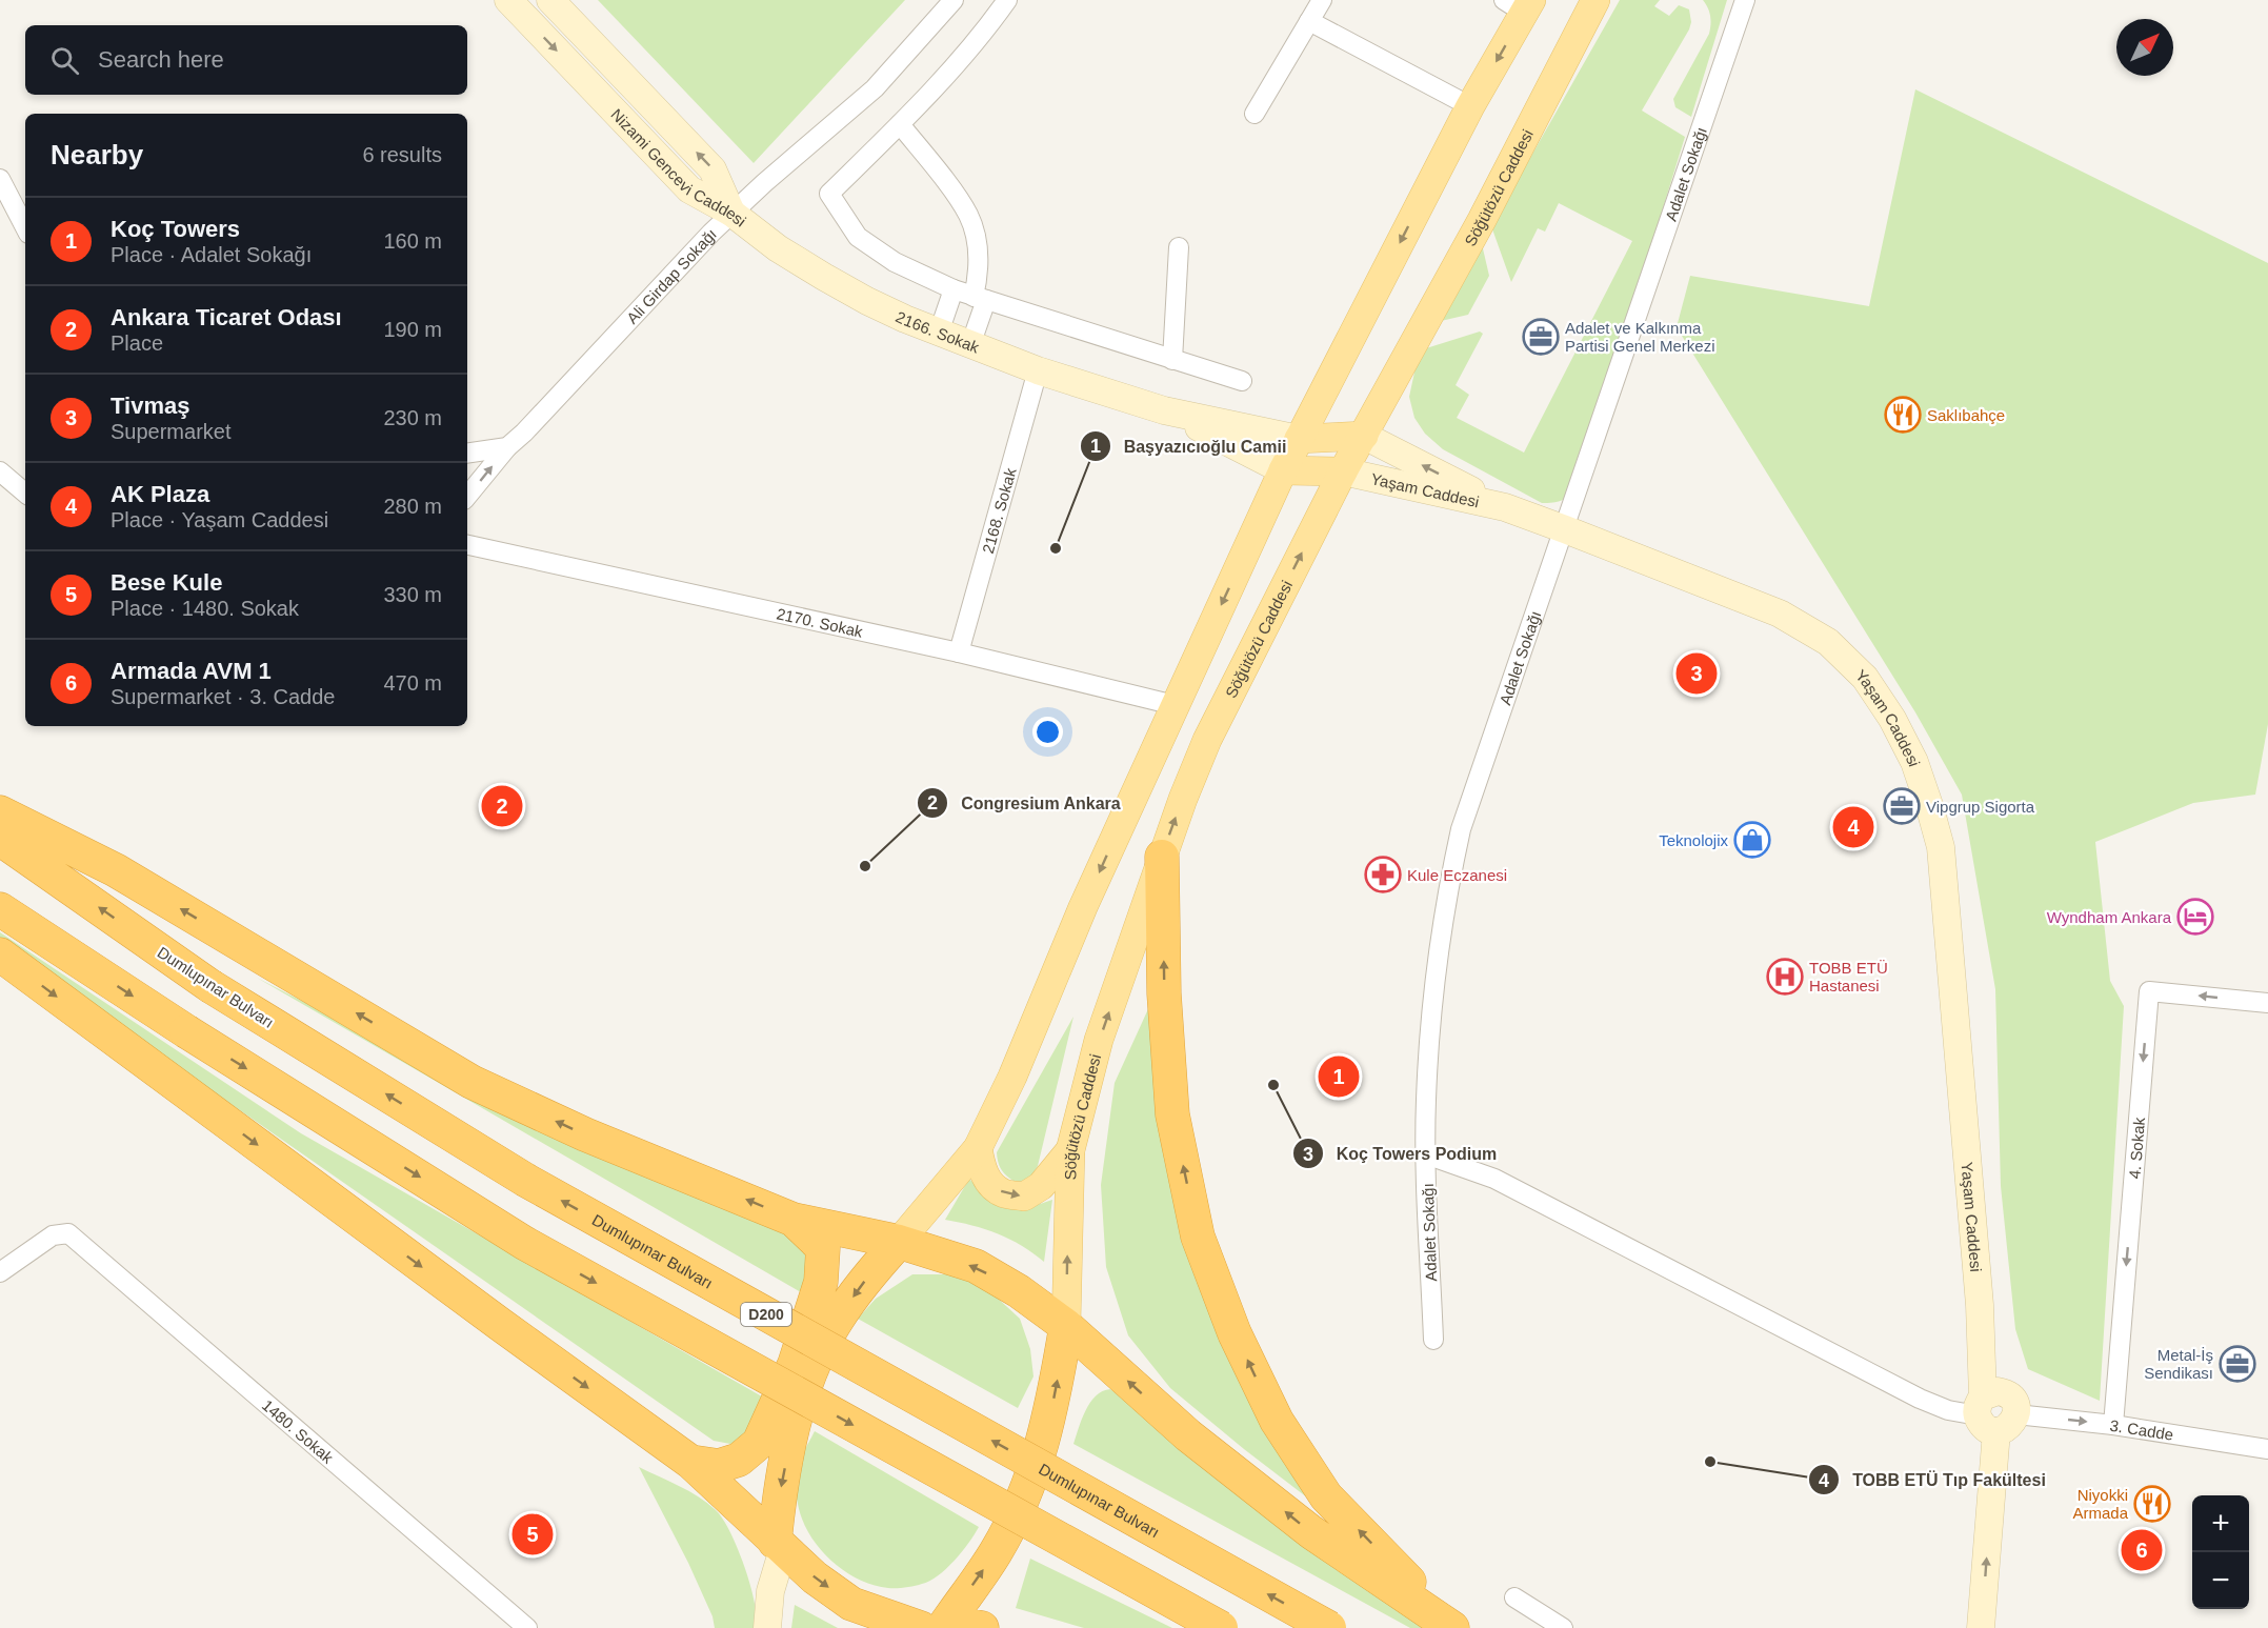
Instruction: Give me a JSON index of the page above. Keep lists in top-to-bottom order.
{
  "streets": {
    "highway": ["Dumlupınar Bulvarı", "D200"],
    "main road": ["Söğütözü Caddesi"],
    "street": [
      "Nizami Gencevi Caddesi",
      "Adalet Sokağı",
      "Ali Girdap Sokağı",
      "2166. Sokak",
      "Yaşam Caddesi",
      "2168. Sokak",
      "2170. Sokak",
      "4. Sokak",
      "3. Cadde",
      "1480. Sokak"
    ]
  },
  "crossings": [
    ["Nizami Gencevi Caddesi", "Ali Girdap Sokağı"],
    ["Nizami Gencevi Caddesi", "2166. Sokak"],
    ["Adalet Sokağı", "Yaşam Caddesi"],
    ["Adalet Sokağı", "3. Cadde"],
    ["Söğütözü Caddesi", "Yaşam Caddesi"],
    ["Ali Girdap Sokağı", "2166. Sokak"],
    ["2166. Sokak", "2168. Sokak"],
    ["Yaşam Caddesi", "3. Cadde"],
    ["2168. Sokak", "2170. Sokak"],
    ["4. Sokak", "3. Cadde"]
  ],
  "one_way": ["4. Sokak"],
  "places": {
    "office": ["Adalet ve Kalkınma Partisi Genel Merkezi", "Vipgrup Sigorta", "Metal-İş Sendikası"],
    "restaurant": ["Saklıbahçe", "Niyokki Armada"],
    "other": [
      "Başyazıcıoğlu Camii",
      "Congresium Ankara",
      "Koç Towers Podium",
      "TOBB ETÜ Tıp Fakültesi"
    ],
    "shop": ["Teknolojix"],
    "pharmacy": ["Kule Eczanesi"],
    "hotel": ["Wyndham Ankara"],
    "hospital": ["TOBB ETÜ Hastanesi"]
  },
  "north": "top right",
  "page": {
    "search": "Search here",
    "heading": ["Nearby", "6 results"],
    "list": [
      {
        "mark": "1",
        "name": "Koç Towers",
        "note": "Place · Adalet Sokağı",
        "value": "160 m"
      },
      {
        "mark": "2",
        "name": "Ankara Ticaret Odası",
        "note": "Place",
        "value": "190 m"
      },
      {
        "mark": "3",
        "name": "Tivmaş",
        "note": "Supermarket",
        "value": "230 m"
      },
      {
        "mark": "4",
        "name": "AK Plaza",
        "note": "Place · Yaşam Caddesi",
        "value": "280 m"
      },
      {
        "mark": "5",
        "name": "Bese Kule",
        "note": "Place · 1480. Sokak",
        "value": "330 m"
      },
      {
        "mark": "6",
        "name": "Armada AVM 1",
        "note": "Supermarket · 3. Cadde",
        "value": "470 m"
      }
    ],
    "pins": [
      "3",
      "2",
      "4",
      "1",
      "5",
      "6"
    ],
    "map_buttons": ["+", "−"]
  }
}
